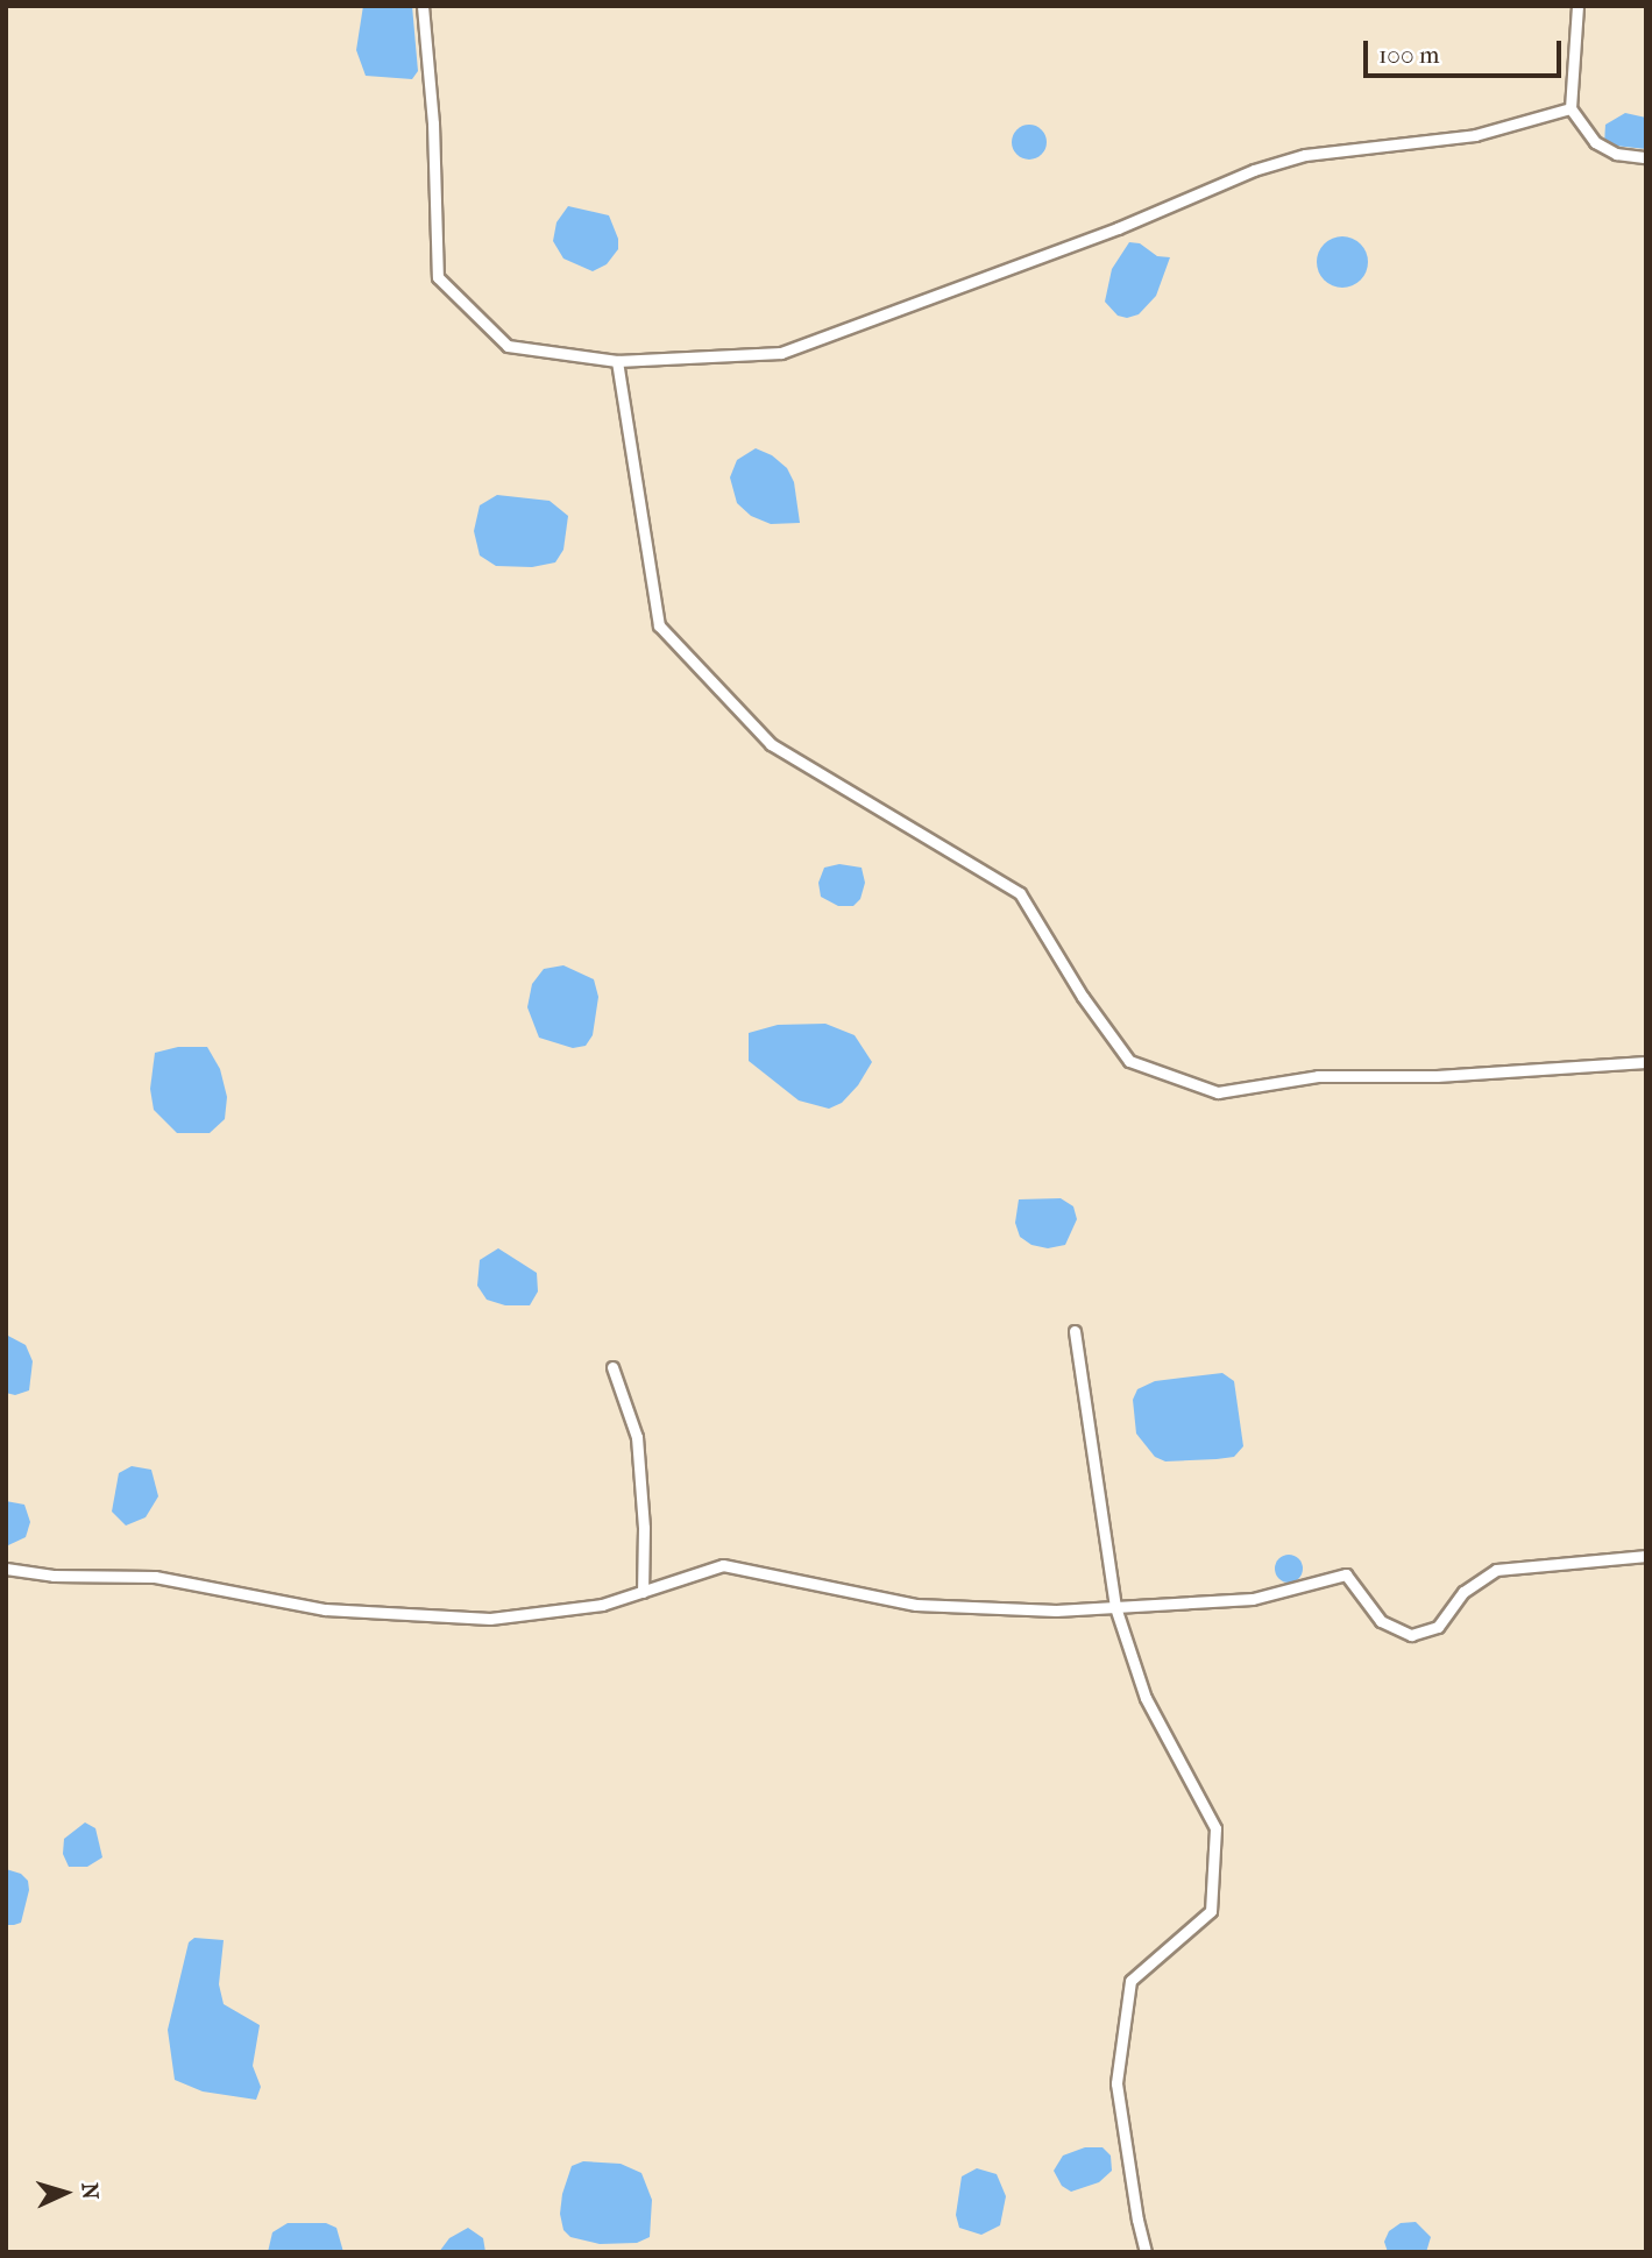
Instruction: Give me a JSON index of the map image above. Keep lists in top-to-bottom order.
{
  "scale_bar": "100 m",
  "north": "right"
}
